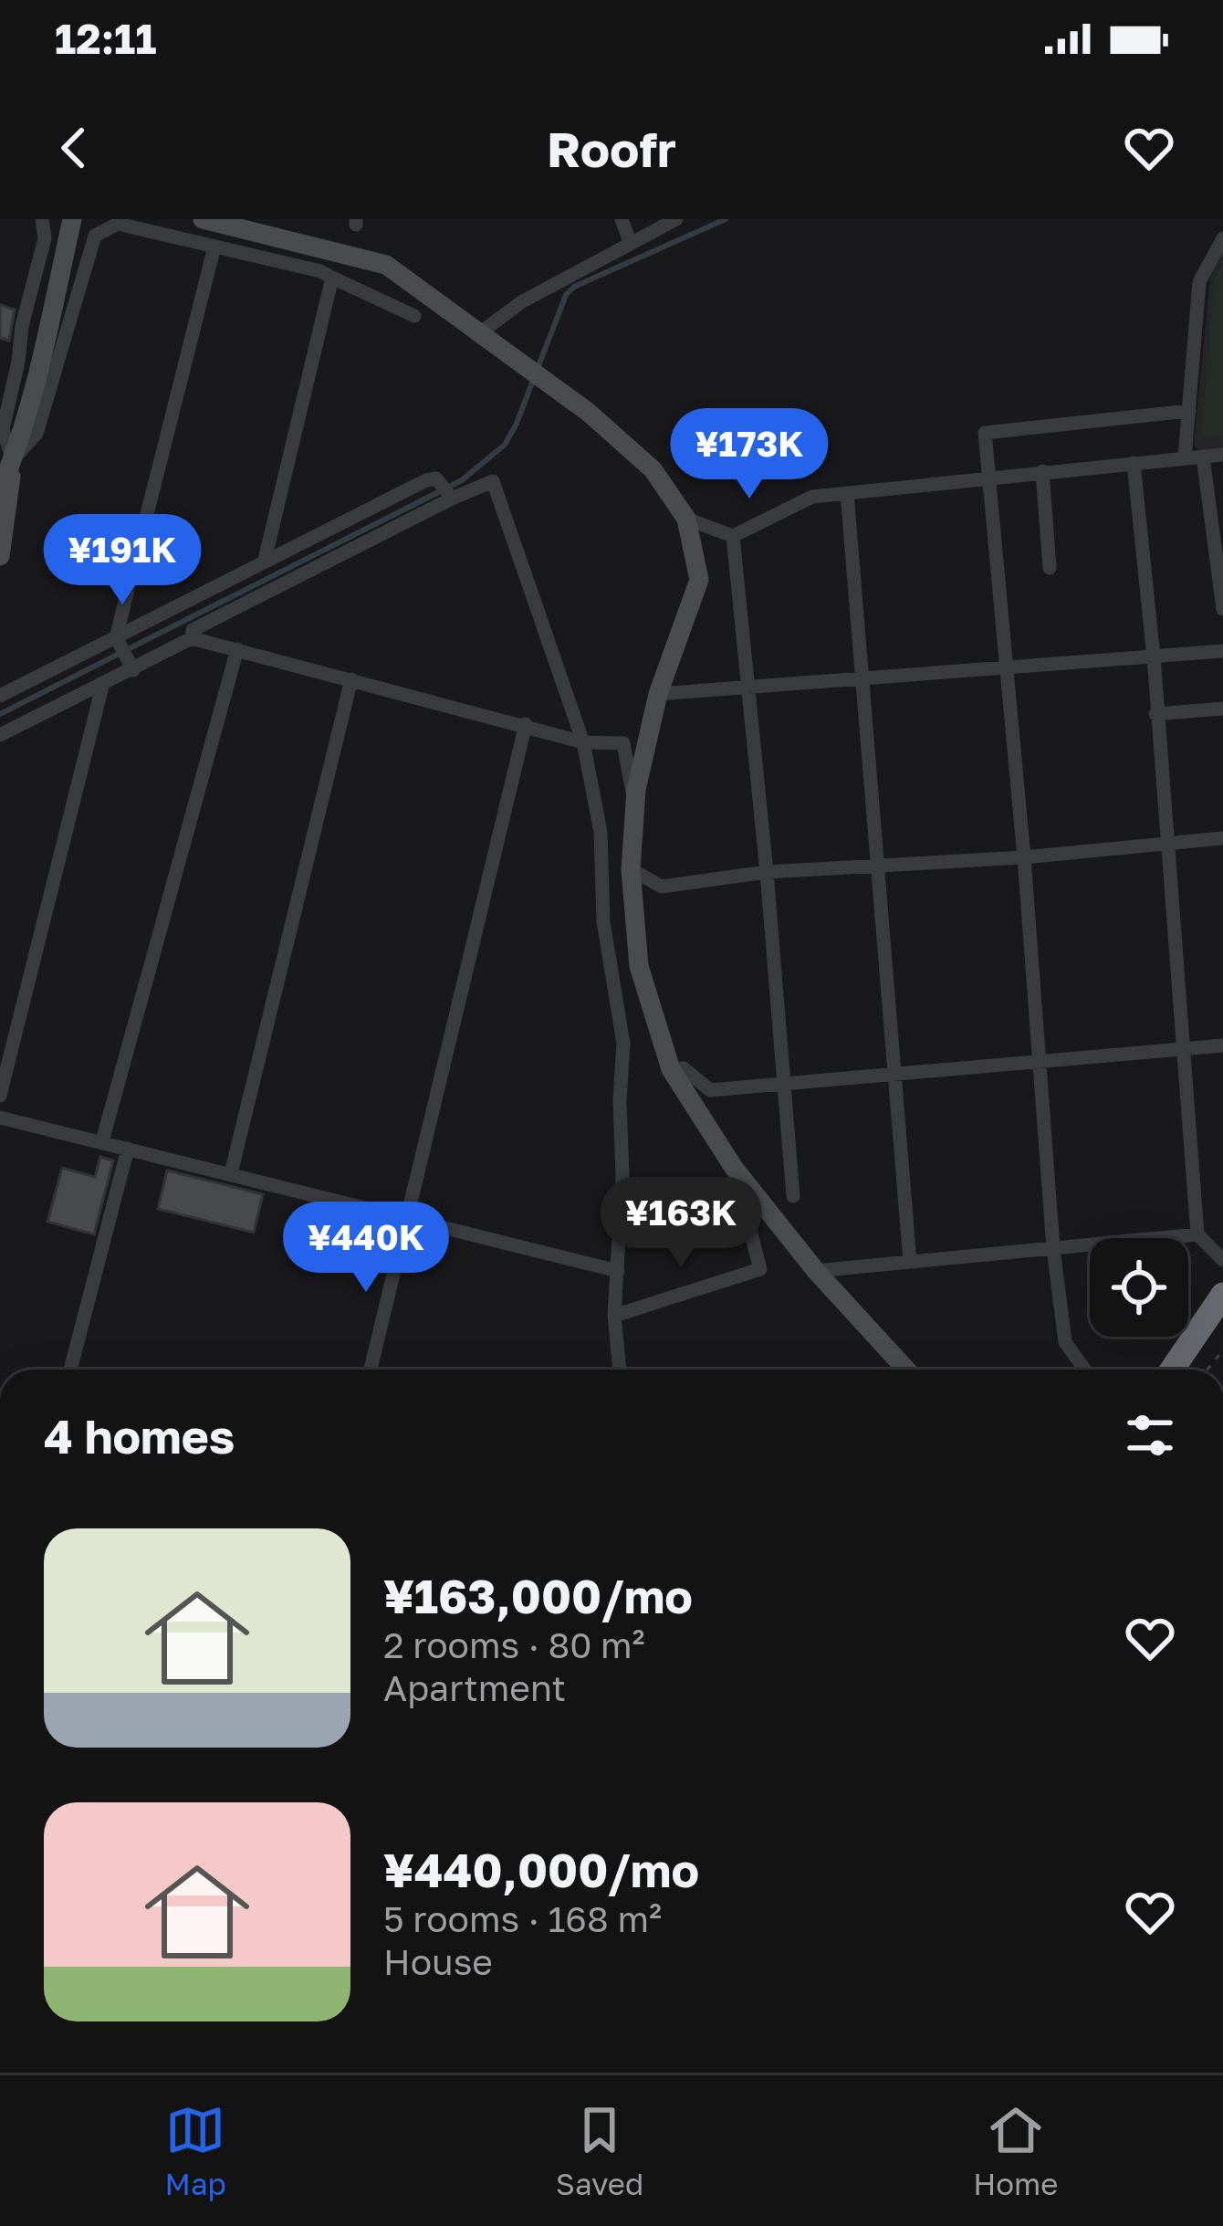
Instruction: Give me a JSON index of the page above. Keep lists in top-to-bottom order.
{
  "page": {
    "status": "12:11",
    "header": "Roofr",
    "price": [
      "¥173K",
      "¥191K",
      "¥163K",
      "¥440K"
    ],
    "heading": "4 homes",
    "list": [
      {
        "name": "¥163,000/mo",
        "note": "2 rooms · 80 m² · Apartment"
      },
      {
        "name": "¥440,000/mo",
        "note": "5 rooms · 168 m² · House"
      }
    ],
    "tabs": ["Map", "Saved", "Home"]
  }
}
